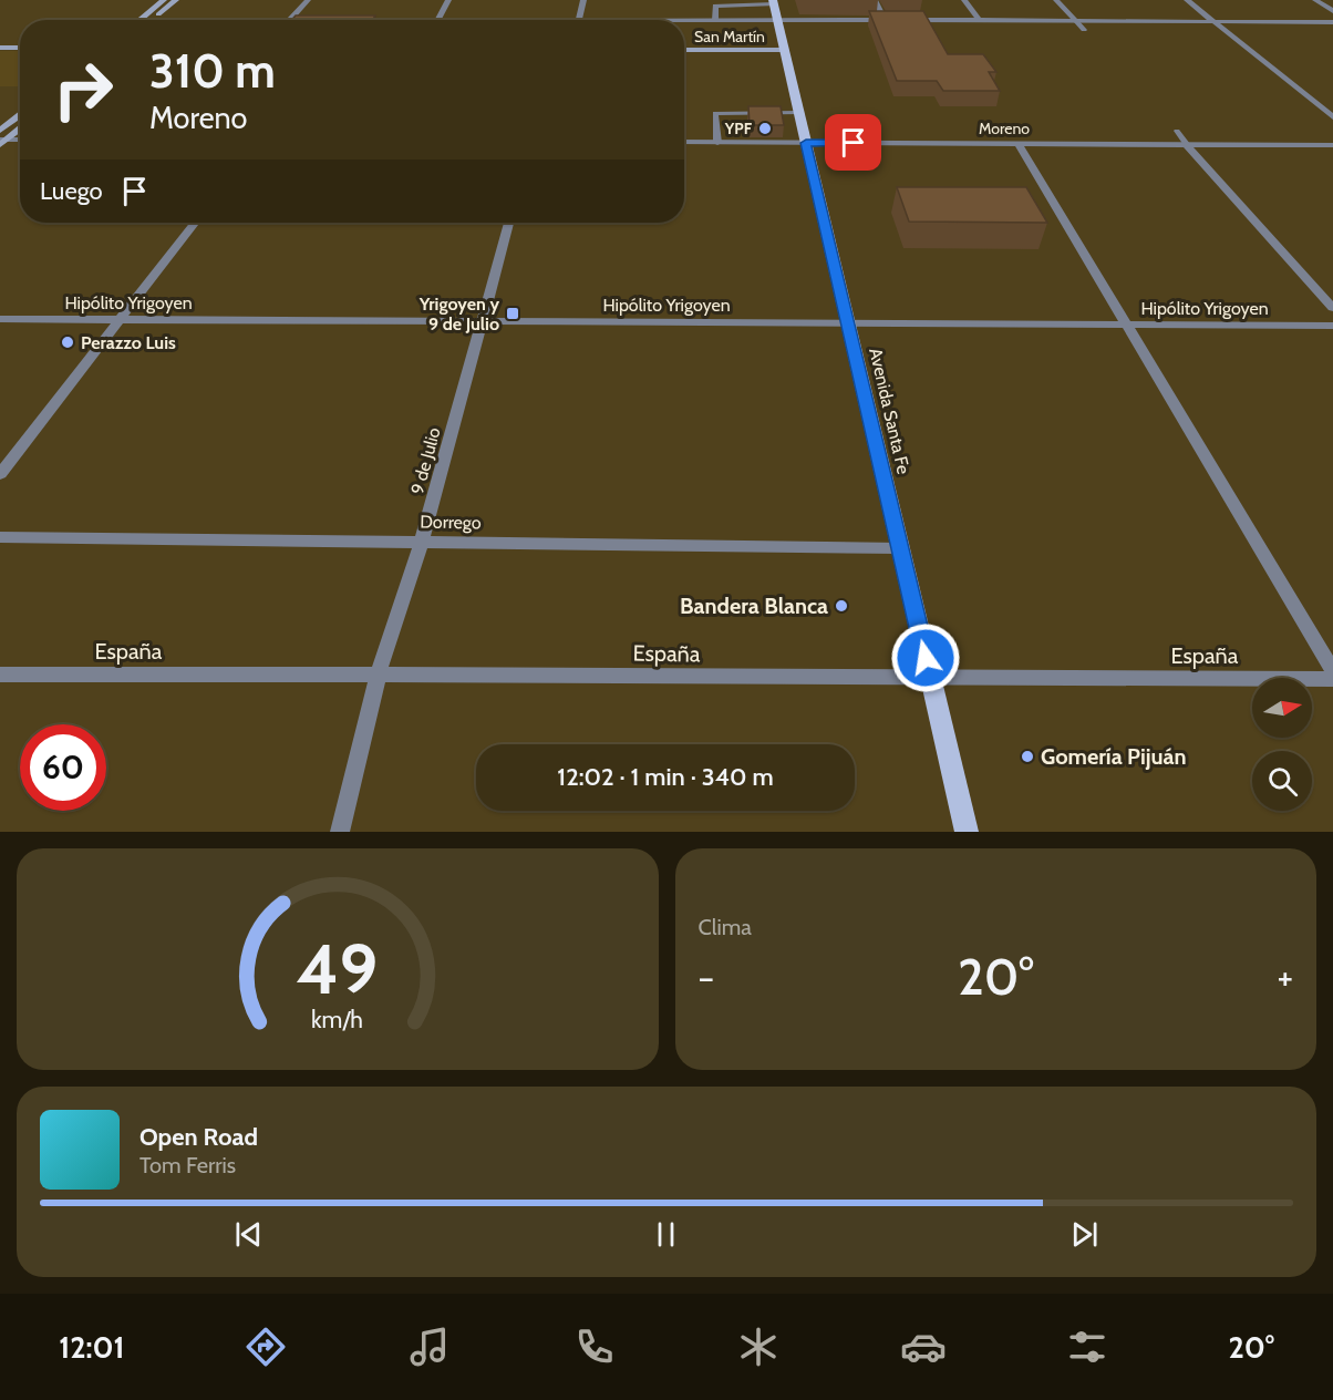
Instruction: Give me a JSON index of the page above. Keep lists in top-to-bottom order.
{
  "streets": {
    "main road": ["San Martín", "Avenida Santa Fe"],
    "street": [
      "Moreno",
      "Hipólito Yrigoyen",
      "9 de Julio",
      "Dorrego",
      "España"
    ]
  },
  "crossings": [
    ["San Martín", "Avenida Santa Fe"],
    ["Moreno", "Avenida Santa Fe"],
    ["Hipólito Yrigoyen", "Avenida Santa Fe"],
    ["Hipólito Yrigoyen", "9 de Julio"],
    ["Avenida Santa Fe", "Dorrego"],
    ["Avenida Santa Fe", "España"],
    ["9 de Julio", "Dorrego"],
    ["9 de Julio", "España"]
  ],
  "places": {
    "other": [
      "YPF",
      "Perazzo Luis",
      "Bandera Blanca",
      "Gomería Pijuán"
    ],
    "transit": ["Yrigoyen y 9 de Julio"]
  },
  "north": "right",
  "page": {
    "turn": ["310 m", "Moreno"],
    "then": "Luego",
    "limit": "60",
    "trip": "12:02 · 1 min · 340 m",
    "tile": "Clima",
    "heat": ["−", "20°", "+"],
    "song": ["Open Road", "Tom Ferris"],
    "tabs": ["12:01", "20°"],
    "gauge": ["49", "km/h"]
  }
}
